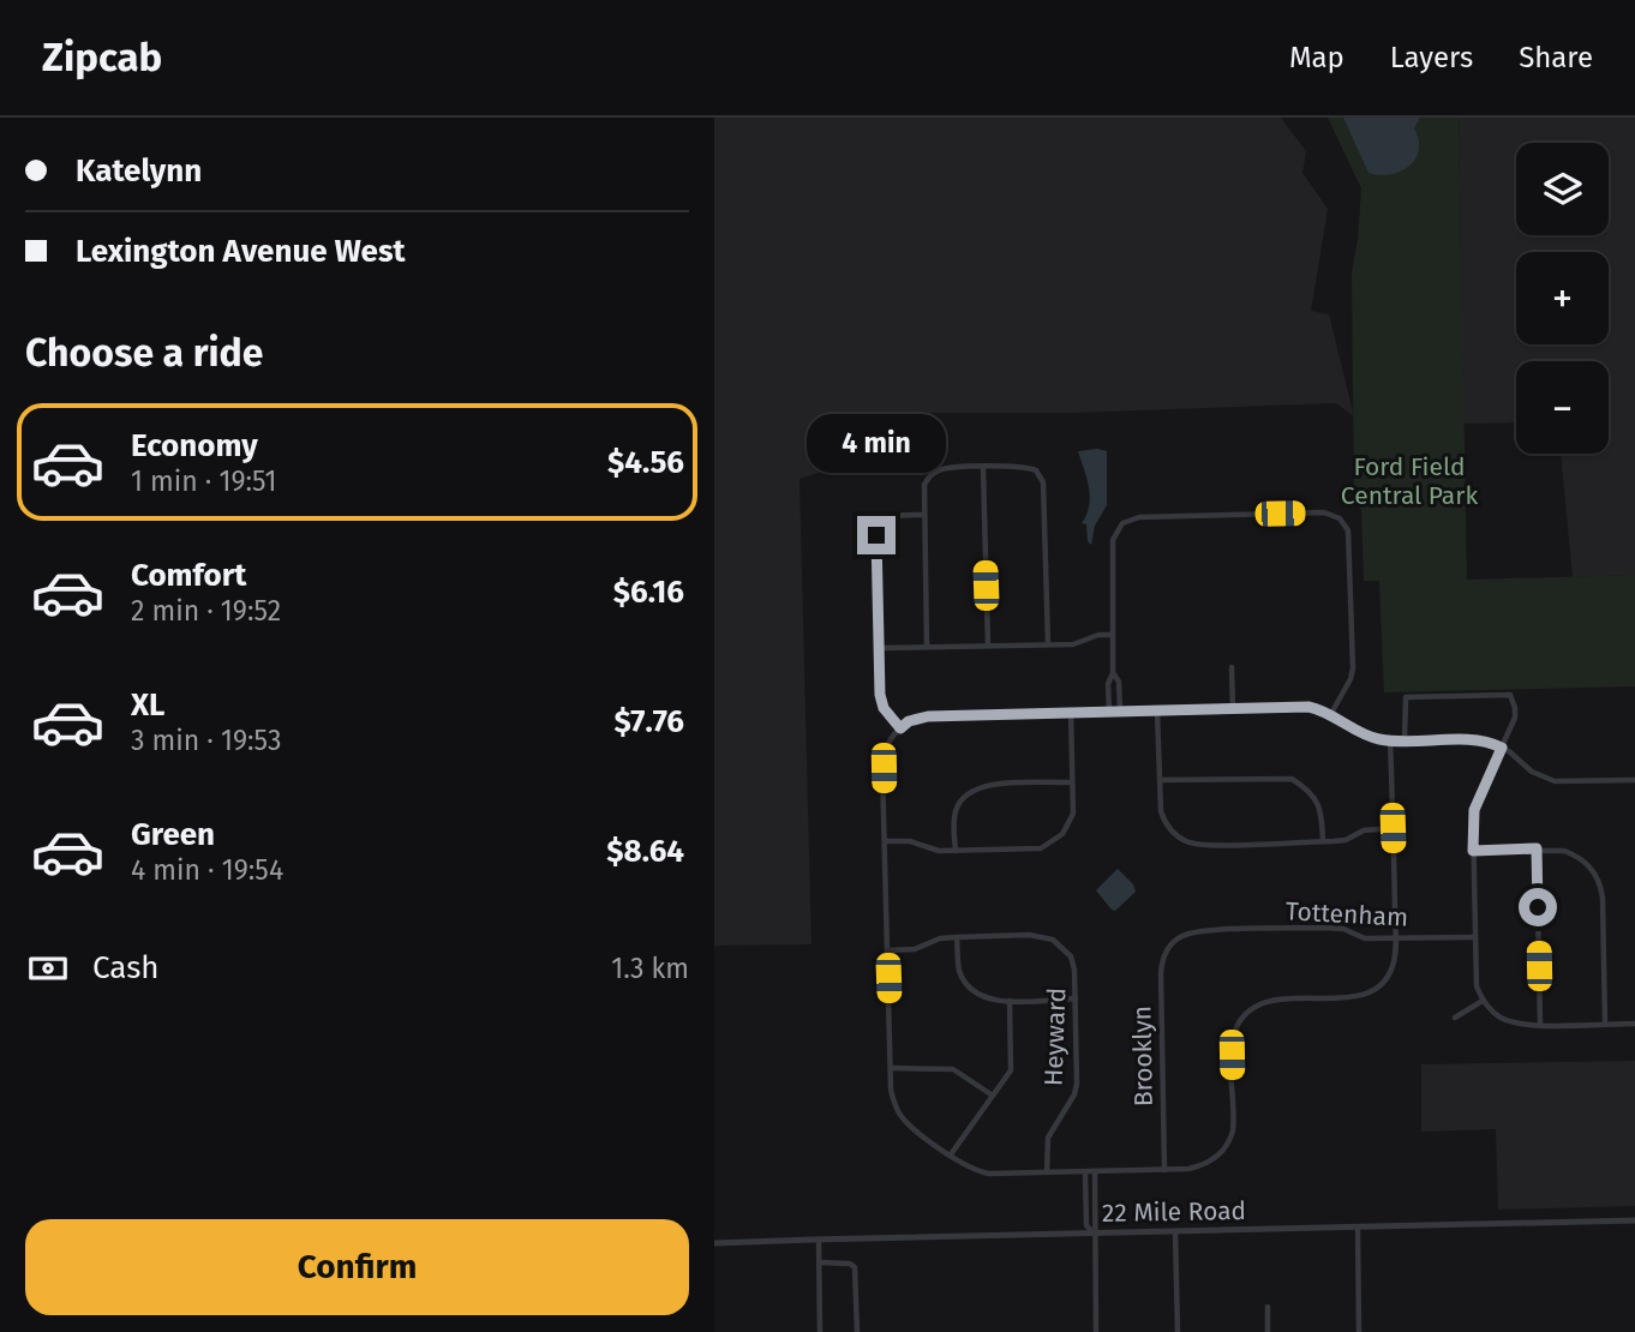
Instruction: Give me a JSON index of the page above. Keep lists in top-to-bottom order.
{
  "streets": {
    "street": [
      "Tottenham",
      "Heyward",
      "Brooklyn",
      "22 Mile Road"
    ]
  },
  "crossings": [
    ["Tottenham", "Brooklyn"]
  ],
  "parks": ["Ford Field Central Park"],
  "page": {
    "header": "Zipcab",
    "nav": ["Map", "Layers", "Share"],
    "banner": ["Katelynn", "Lexington Avenue West"],
    "map_buttons": ["+", "−"],
    "heading": "Choose a ride",
    "list": [
      {
        "name": "Economy",
        "note": "1 min · 19:51",
        "value": "$4.56"
      },
      {
        "name": "Comfort",
        "note": "2 min · 19:52",
        "value": "$6.16"
      },
      {
        "name": "XL",
        "note": "3 min · 19:53",
        "value": "$7.76"
      },
      {
        "name": "Green",
        "note": "4 min · 19:54",
        "value": "$8.64"
      }
    ],
    "bubble": "4 min",
    "pay": ["Cash", "1.3 km"],
    "buttons": "Confirm"
  }
}
